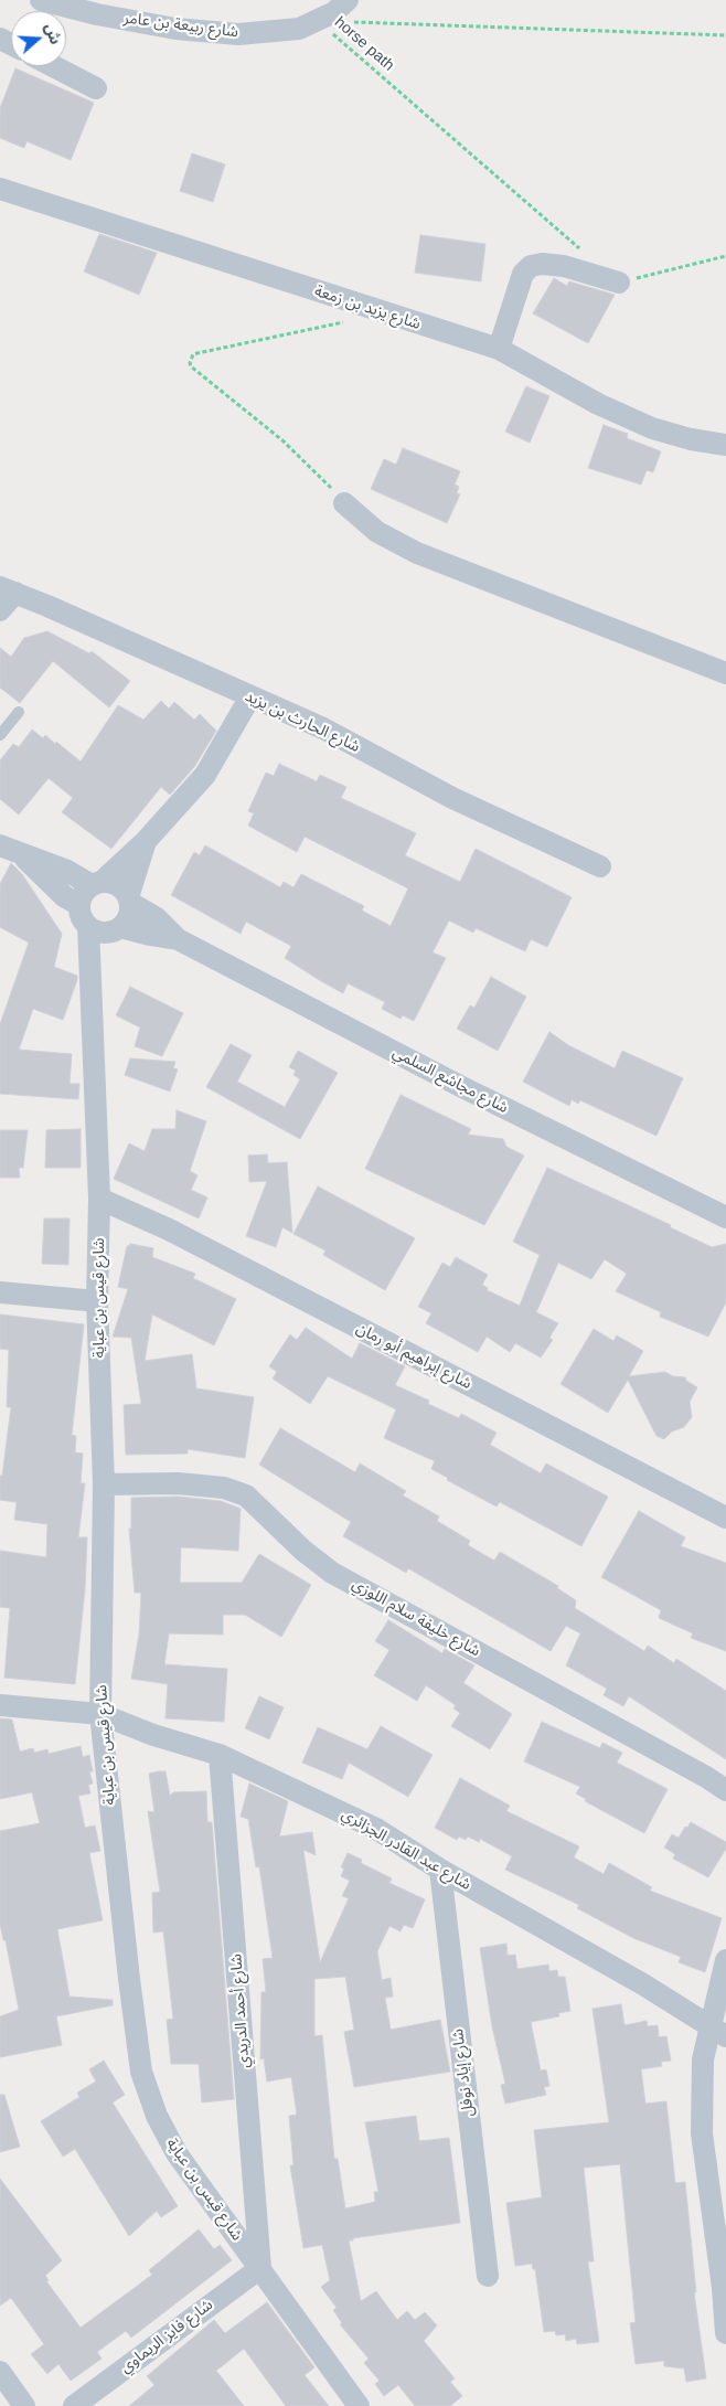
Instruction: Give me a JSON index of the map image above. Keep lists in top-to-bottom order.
{
  "streets": {
    "street": [
      "شارع ربيعة بن عامر",
      "شارع يزيد بن زمعة",
      "شارع الحارث بن يزيد",
      "شارع مجاشع السلمي",
      "شارع قيس بن عباية",
      "شارع إبراهيم أبو رمان",
      "شارع خليفة سلام اللوزي",
      "شارع عبد القادر الجزائري",
      "شارع أحمد الدريدي",
      "شارع إياد نوفل",
      "شارع فايز الريماوي"
    ],
    "path": ["horse path"]
  },
  "crossings": [
    ["شارع ربيعة بن عامر", "horse path"],
    ["شارع مجاشع السلمي", "شارع قيس بن عباية"],
    ["شارع قيس بن عباية", "شارع إبراهيم أبو رمان"],
    ["شارع قيس بن عباية", "شارع خليفة سلام اللوزي"],
    ["شارع قيس بن عباية", "شارع عبد القادر الجزائري"],
    ["شارع قيس بن عباية", "شارع أحمد الدريدي"],
    ["شارع قيس بن عباية", "شارع فايز الريماوي"],
    ["شارع عبد القادر الجزائري", "شارع أحمد الدريدي"],
    ["شارع عبد القادر الجزائري", "شارع إياد نوفل"],
    ["شارع أحمد الدريدي", "شارع فايز الريماوي"]
  ],
  "north": "right"
}
